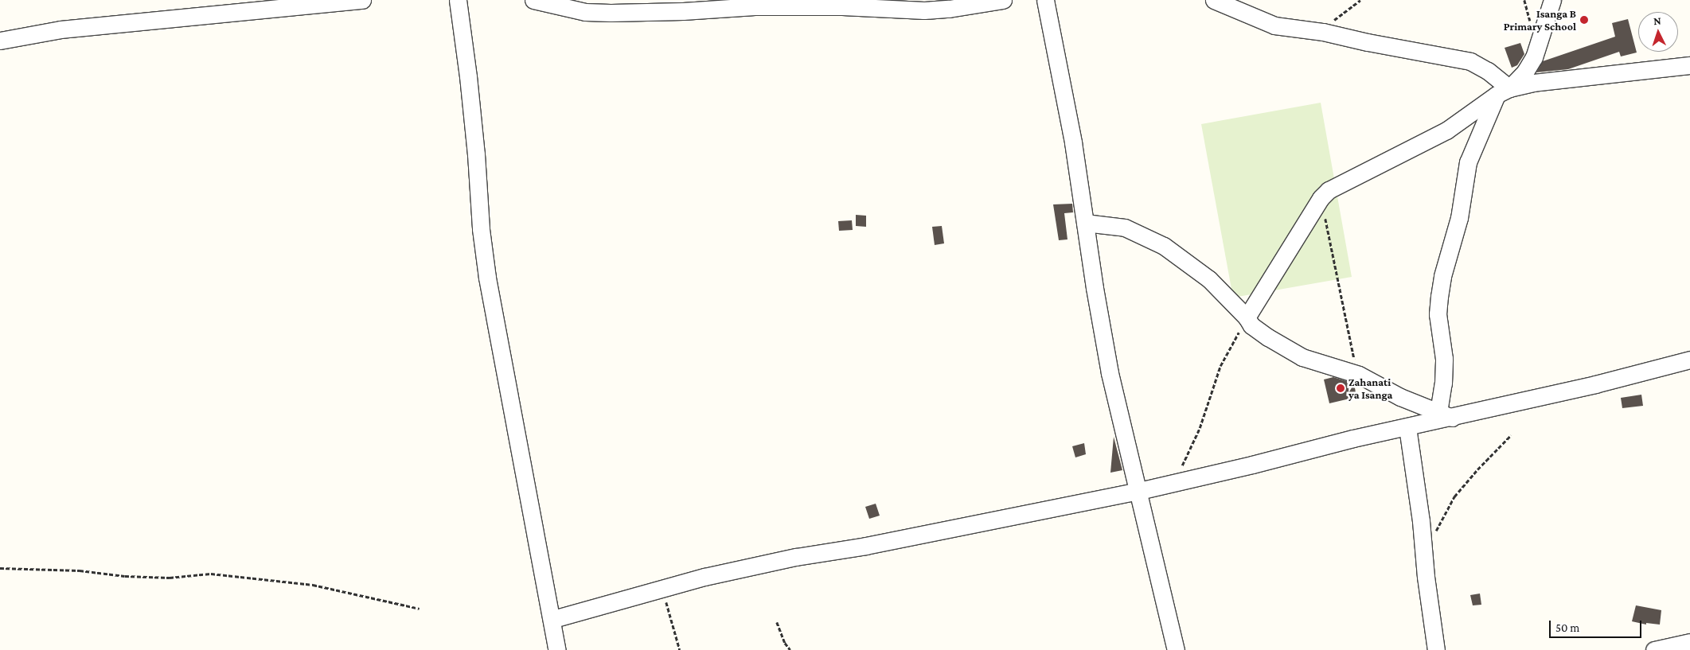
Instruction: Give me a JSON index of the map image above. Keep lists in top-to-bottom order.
{
  "places": ["Isanga B Primary School", "Zahanati ya Isanga"],
  "scale_bar": "50 m",
  "north": "top"
}
